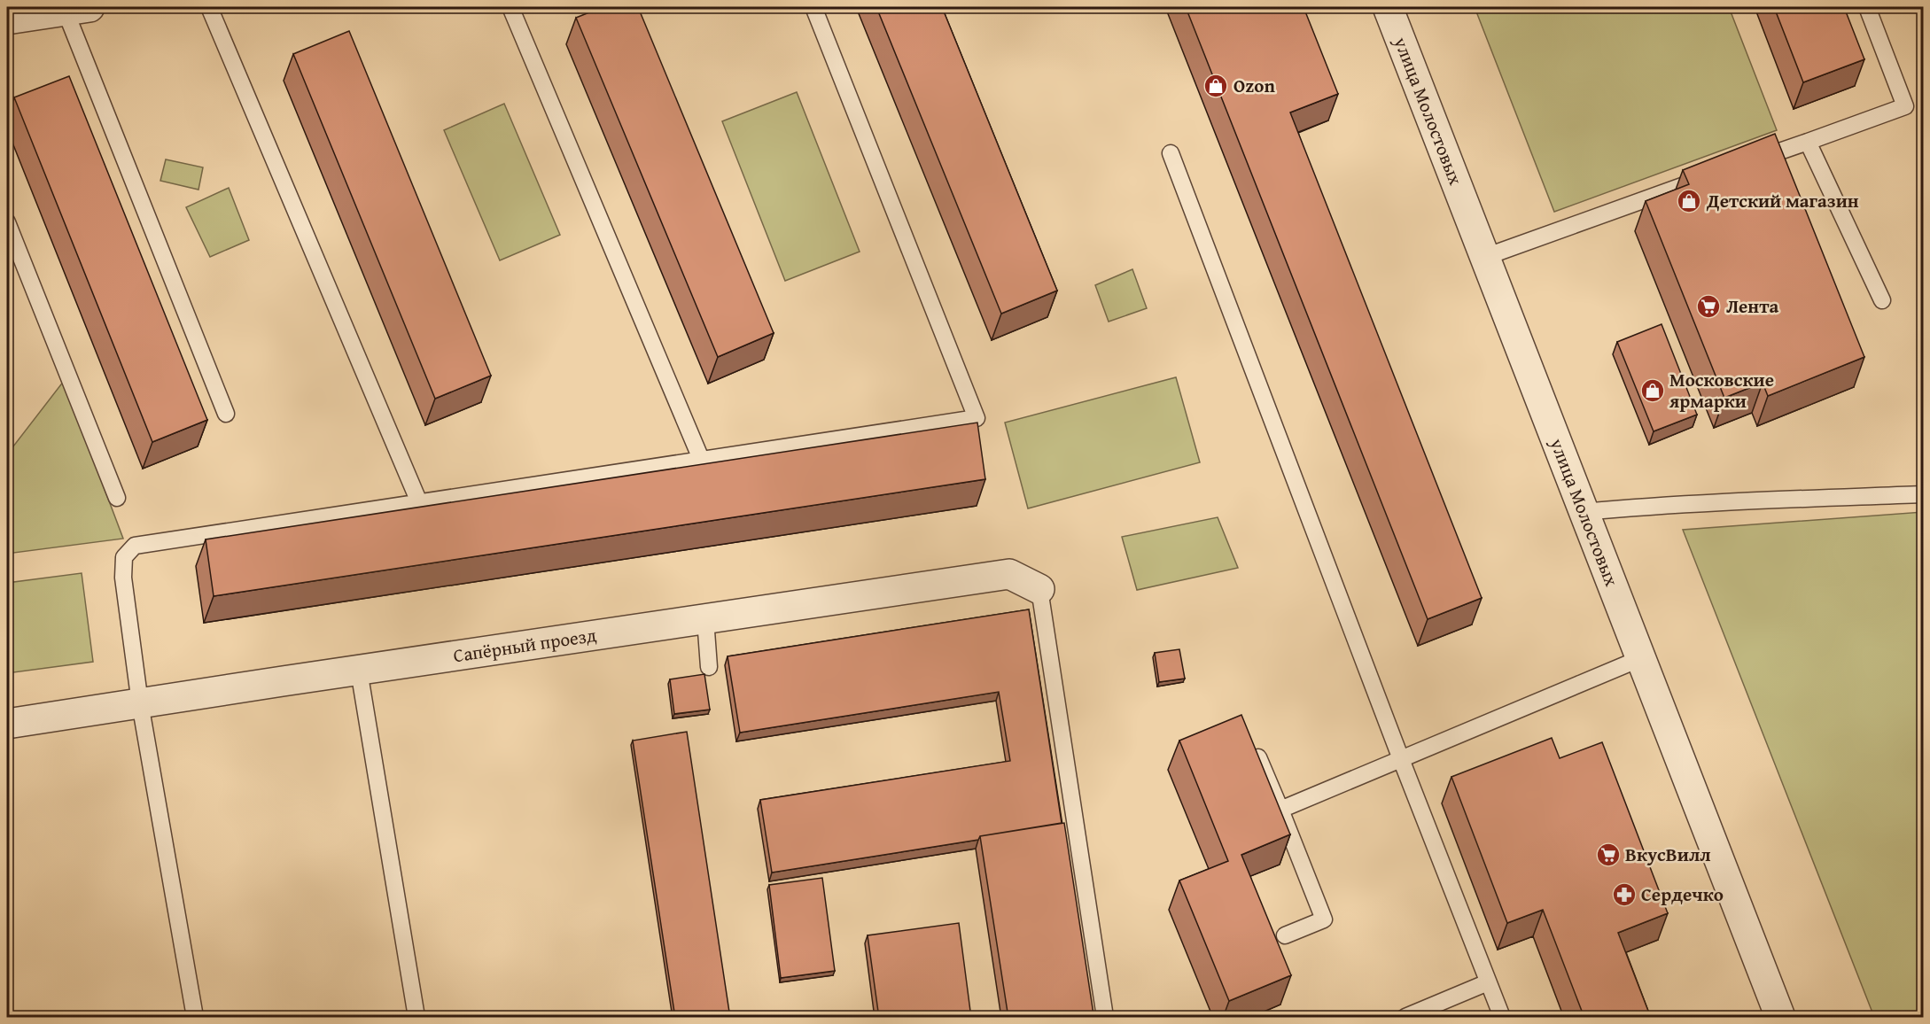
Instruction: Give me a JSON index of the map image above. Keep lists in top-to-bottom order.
{
  "streets": {
    "street": ["улица Молостовых", "Сапёрный проезд"]
  },
  "places": {
    "shop": ["Ozon", "Детский магазин", "Московские ярмарки"],
    "supermarket": ["Лента", "ВкусВилл"],
    "pharmacy": ["Сердечко"]
  }
}
